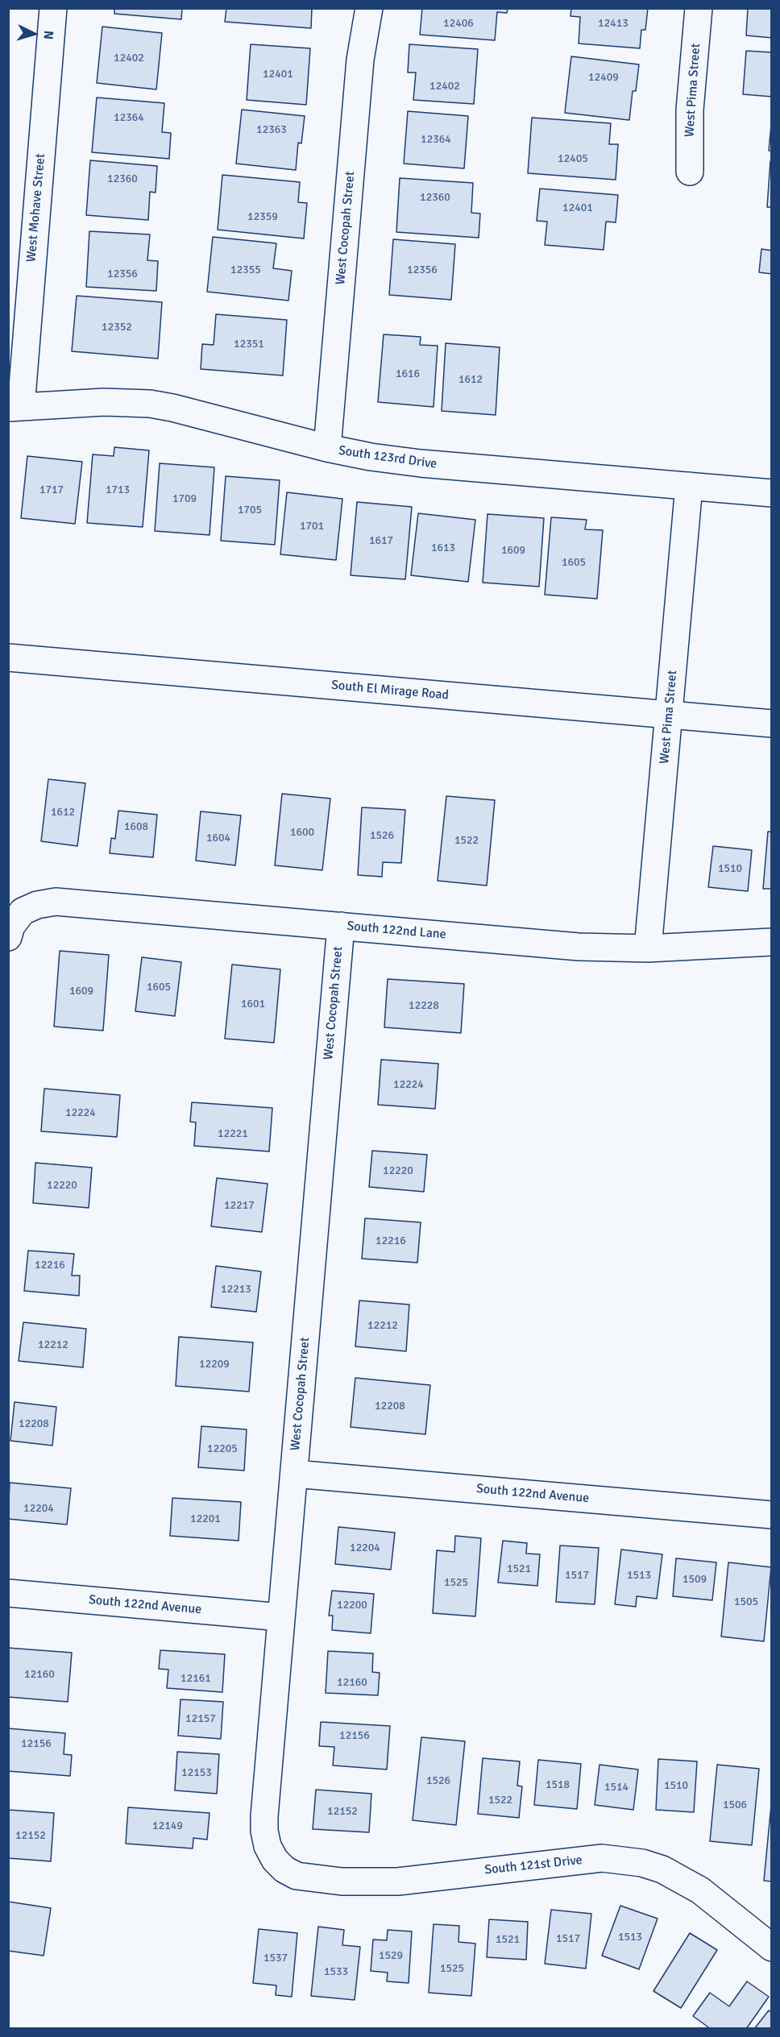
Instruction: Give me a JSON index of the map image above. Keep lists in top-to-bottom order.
{
  "streets": {
    "street": [
      "West Pima Street",
      "West Mohave Street",
      "West Cocopah Street",
      "South 123rd Drive",
      "South El Mirage Road",
      "South 122nd Lane",
      "South 122nd Avenue",
      "South 121st Drive"
    ]
  },
  "crossings": [
    ["West Pima Street", "South 123rd Drive"],
    ["West Pima Street", "South El Mirage Road"],
    ["West Pima Street", "South 122nd Lane"],
    ["West Mohave Street", "South 123rd Drive"],
    ["West Cocopah Street", "South 123rd Drive"],
    ["West Cocopah Street", "South 122nd Lane"],
    ["West Cocopah Street", "South 122nd Avenue"],
    ["West Cocopah Street", "South 121st Drive"]
  ],
  "house_numbers": [
    "12406",
    "12413",
    "12402",
    "12401",
    "12409",
    "12402",
    "12364",
    "12363",
    "12364",
    "12405",
    "12360",
    "12360",
    "12401",
    "12359",
    "12355",
    "12356",
    "12356",
    "12352",
    "12351",
    "1616",
    "1612",
    "1717",
    "1713",
    "1709",
    "1705",
    "1701",
    "1617",
    "1613",
    "1609",
    "1605",
    "1612",
    "1608",
    "1600",
    "1526",
    "1604",
    "1522",
    "1510",
    "1605",
    "1609",
    "1601",
    "12228",
    "12224",
    "12224",
    "12221",
    "12220",
    "12220",
    "12217",
    "12216",
    "12216",
    "12213",
    "12212",
    "12212",
    "12209",
    "12208",
    "12208",
    "12205",
    "12204",
    "12201",
    "12204",
    "1521",
    "1517",
    "1513",
    "1509",
    "1525",
    "1505",
    "12200",
    "12160",
    "12161",
    "12160",
    "12157",
    "12156",
    "12156",
    "12153",
    "1526",
    "1518",
    "1510",
    "1514",
    "1522",
    "1506",
    "12152",
    "12149",
    "12152",
    "1513",
    "1517",
    "1521",
    "1529",
    "1537",
    "1525",
    "1533"
  ],
  "north": "right"
}
